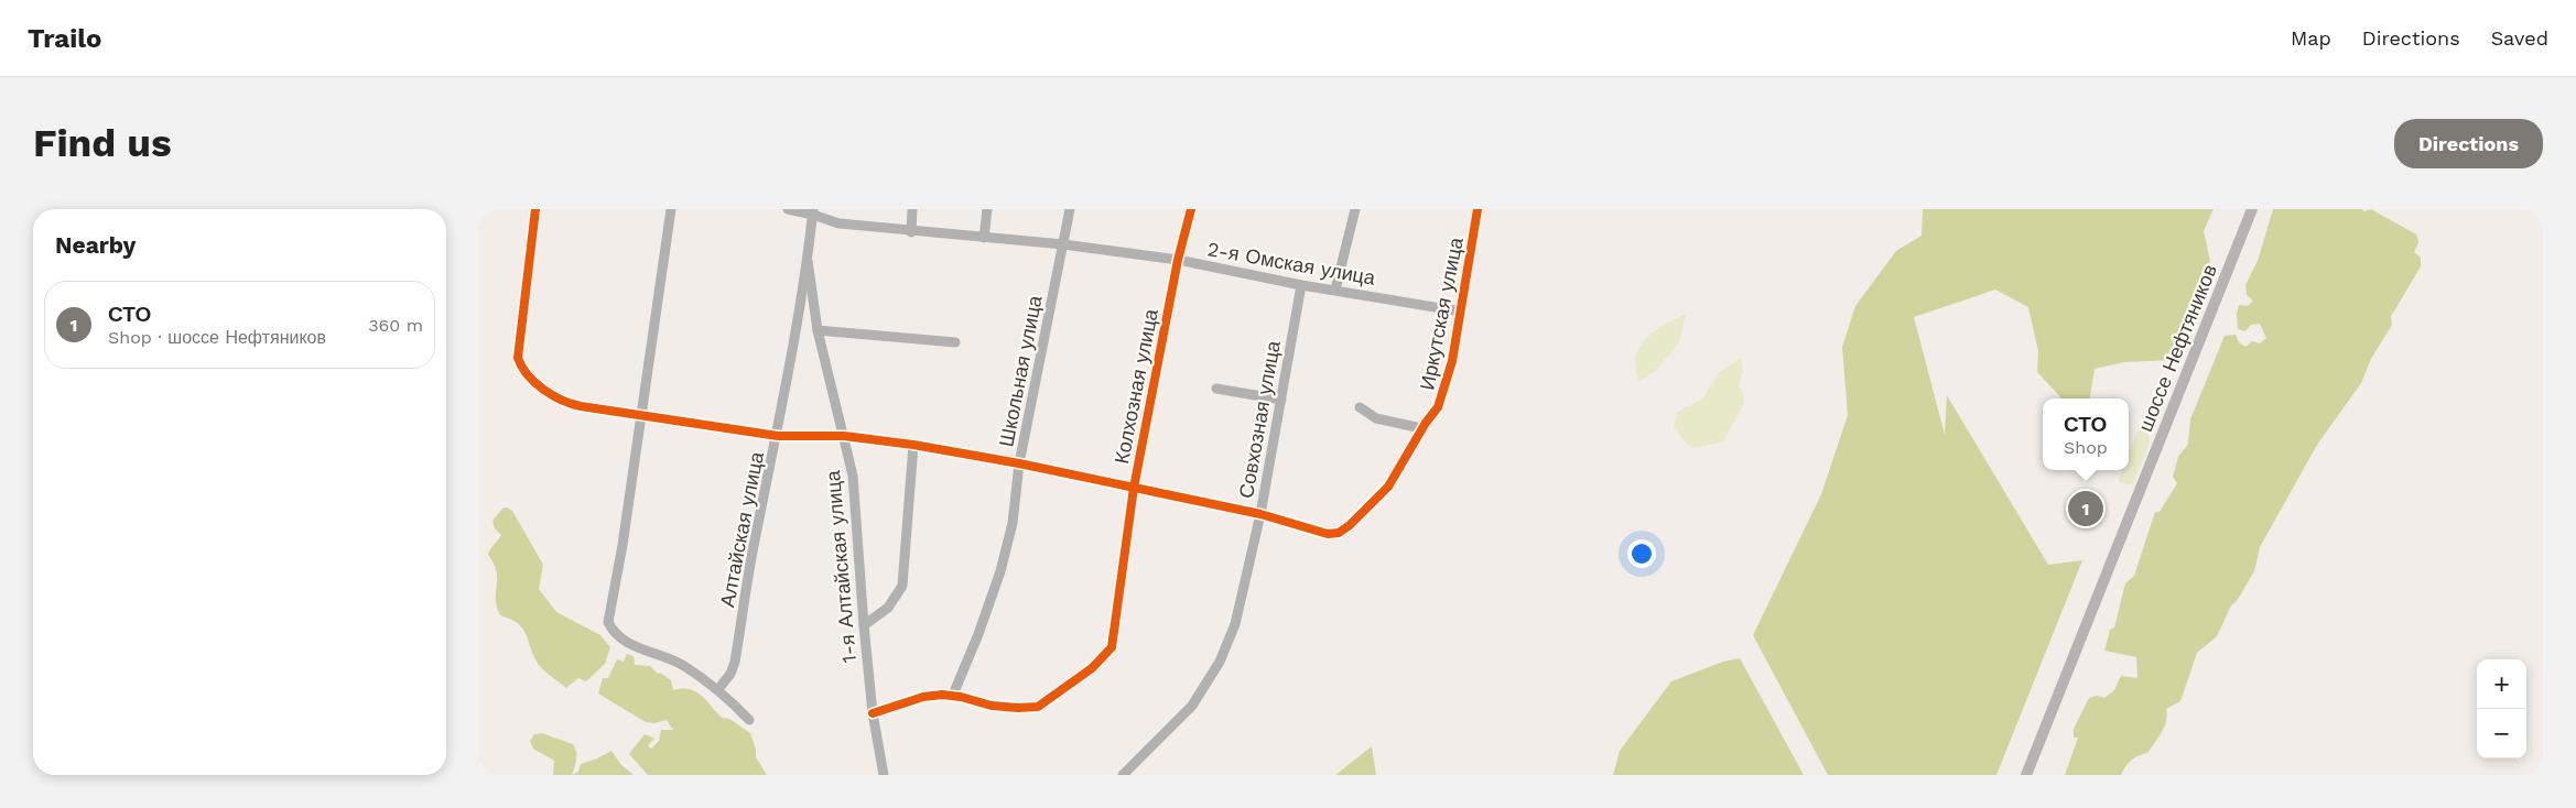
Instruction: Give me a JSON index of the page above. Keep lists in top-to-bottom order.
{
  "streets": {
    "main road": ["шоссе Нефтяников"],
    "street": [
      "2-я Омская улица",
      "Иркутская улица",
      "Школьная улица",
      "Колхозная улица",
      "Совхозная улица",
      "Алтайская улица",
      "1-я Алтайская улица"
    ]
  },
  "crossings": [
    ["2-я Омская улица", "Иркутская улица"],
    ["2-я Омская улица", "Школьная улица"],
    ["2-я Омская улица", "Колхозная улица"],
    ["2-я Омская улица", "Совхозная улица"],
    ["2-я Омская улица", "Алтайская улица"],
    ["Иркутская улица", "Совхозная улица"],
    ["Школьная улица", "Колхозная улица"],
    ["Алтайская улица", "1-я Алтайская улица"]
  ],
  "page": {
    "header": "Trailo",
    "nav": ["Map", "Directions", "Saved"],
    "buttons": "Directions",
    "title": "Find us",
    "heading": "Nearby",
    "list": [
      {
        "mark": "1",
        "name": "СТО",
        "note": "Shop · шоссе Нефтяников",
        "value": "360 m"
      }
    ],
    "popup": ["СТО", "Shop"],
    "pins": "1",
    "map_buttons": ["+", "−"]
  }
}
